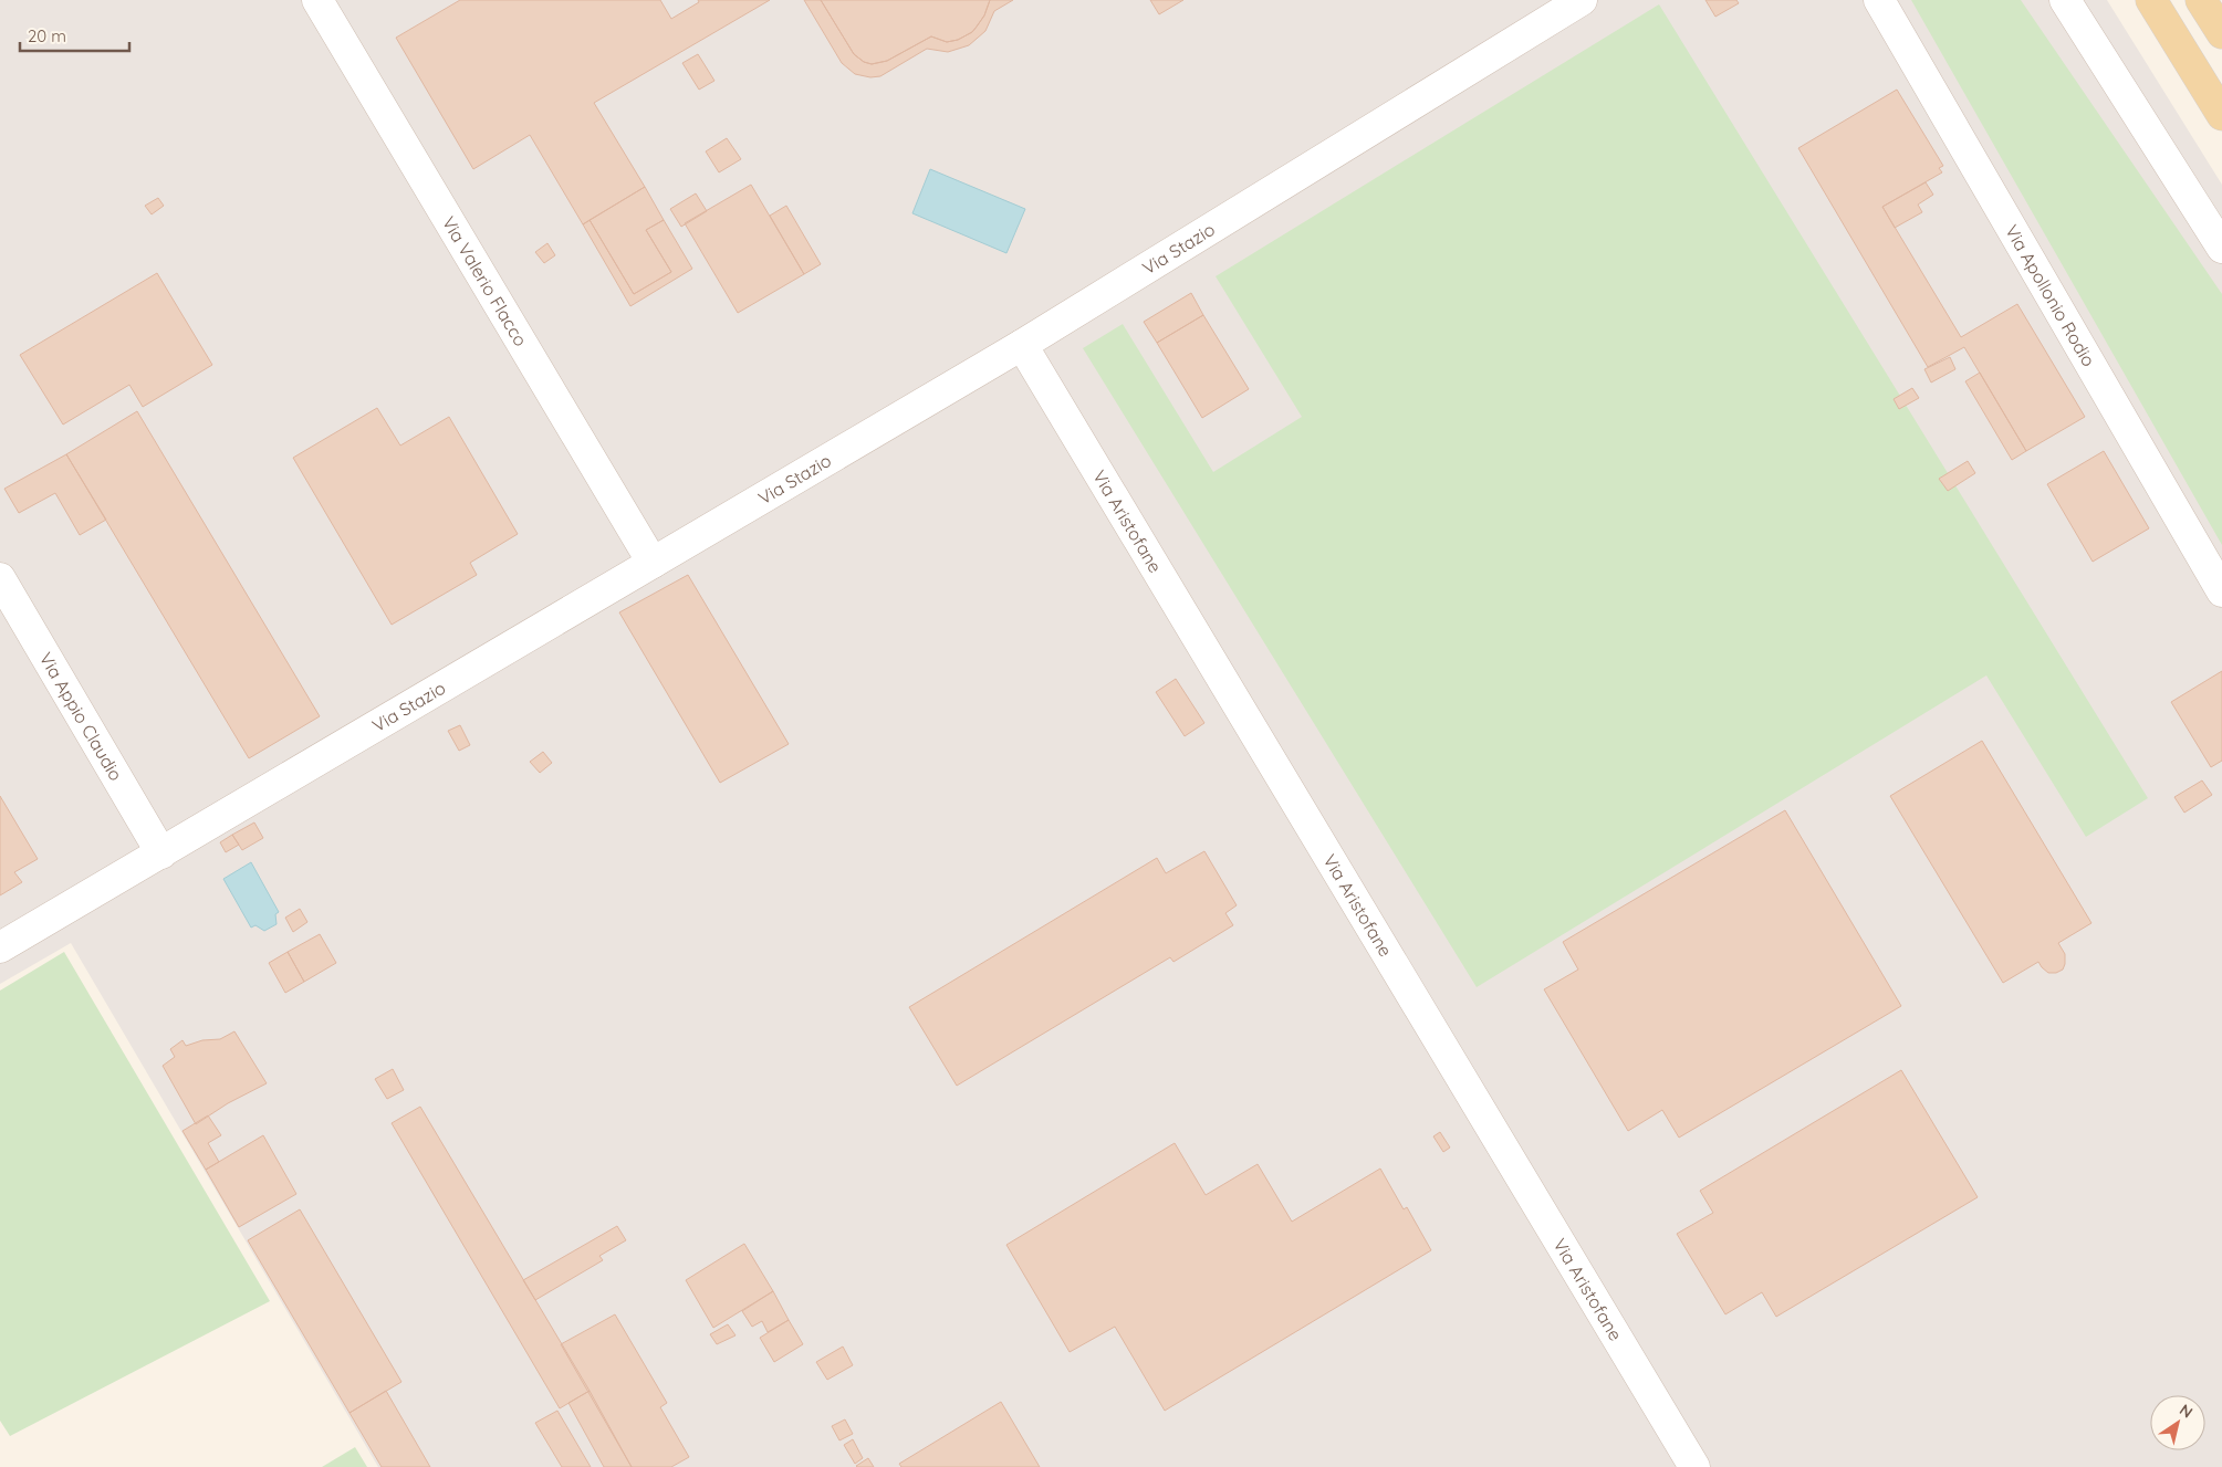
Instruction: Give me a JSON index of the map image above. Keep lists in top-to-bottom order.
{
  "streets": {
    "street": [
      "Via Stazio",
      "Via Valerio Flacco",
      "Via Apollonio Rodio",
      "Via Aristofane",
      "Via Appio Claudio"
    ]
  },
  "crossings": [
    ["Via Stazio", "Via Valerio Flacco"],
    ["Via Stazio", "Via Aristofane"],
    ["Via Stazio", "Via Appio Claudio"]
  ],
  "scale_bar": "20 m",
  "north": "top right"
}
